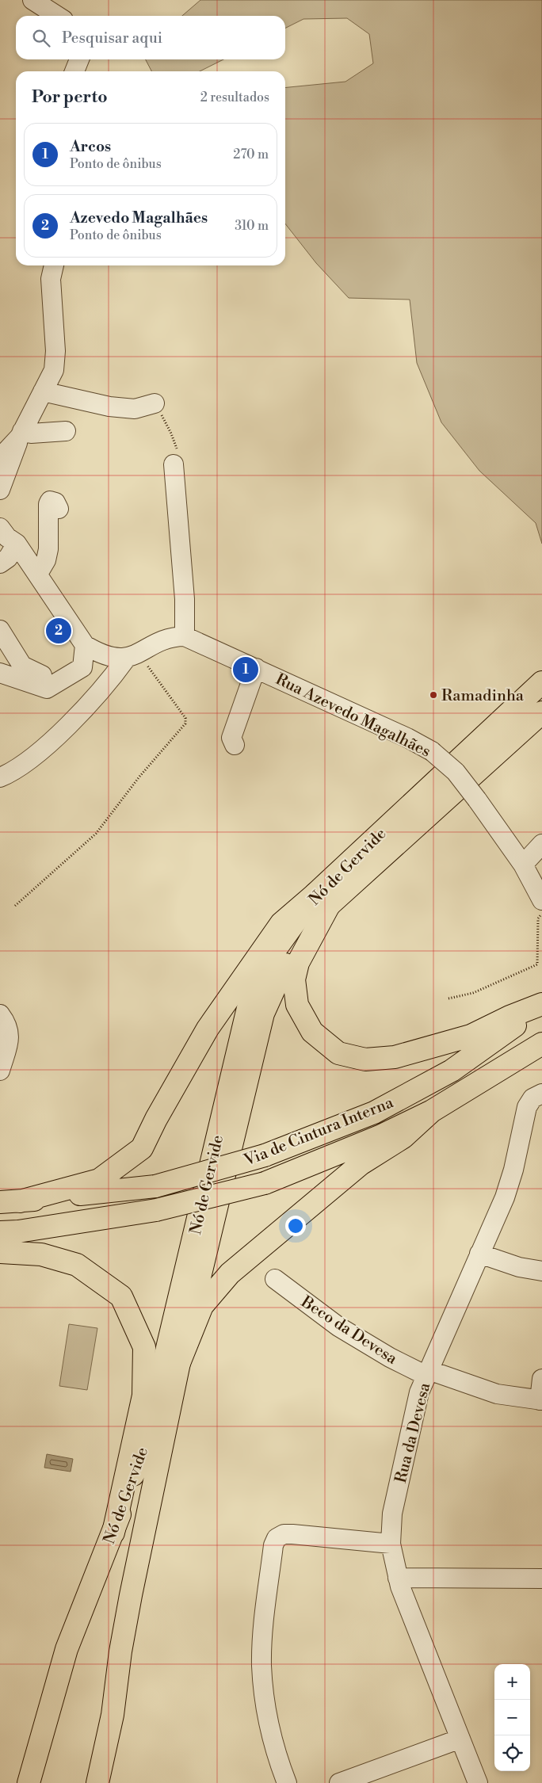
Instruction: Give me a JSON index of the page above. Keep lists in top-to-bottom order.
{
  "streets": {
    "main road": ["Nó de Gervide", "Via de Cintura Interna"],
    "street": ["Rua Azevedo Magalhães", "Beco da Devesa", "Rua da Devesa"]
  },
  "crossings": [
    ["Beco da Devesa", "Rua da Devesa"]
  ],
  "places": ["Ramadinha"],
  "page": {
    "search": "Pesquisar aqui",
    "heading": ["Por perto", "2 resultados"],
    "list": [
      {
        "mark": "1",
        "name": "Arcos",
        "note": "Ponto de ônibus",
        "value": "270 m"
      },
      {
        "mark": "2",
        "name": "Azevedo Magalhães",
        "note": "Ponto de ônibus",
        "value": "310 m"
      }
    ],
    "pins": ["2", "1"],
    "map_buttons": ["+", "−"]
  }
}
